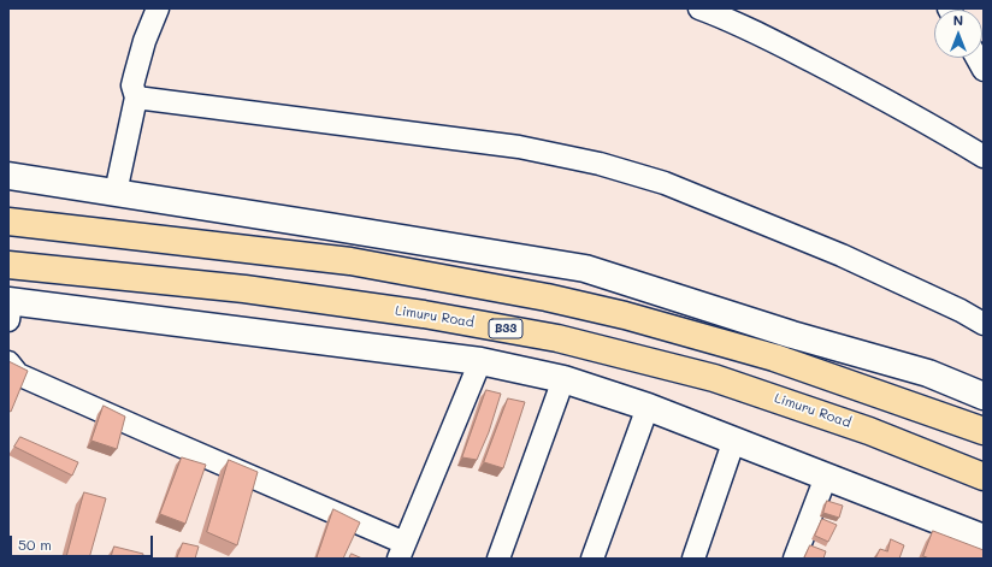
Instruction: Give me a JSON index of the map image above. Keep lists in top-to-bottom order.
{
  "streets": {
    "highway": ["Limuru Road", "B33"]
  },
  "scale_bar": "50 m",
  "north": "top"
}
